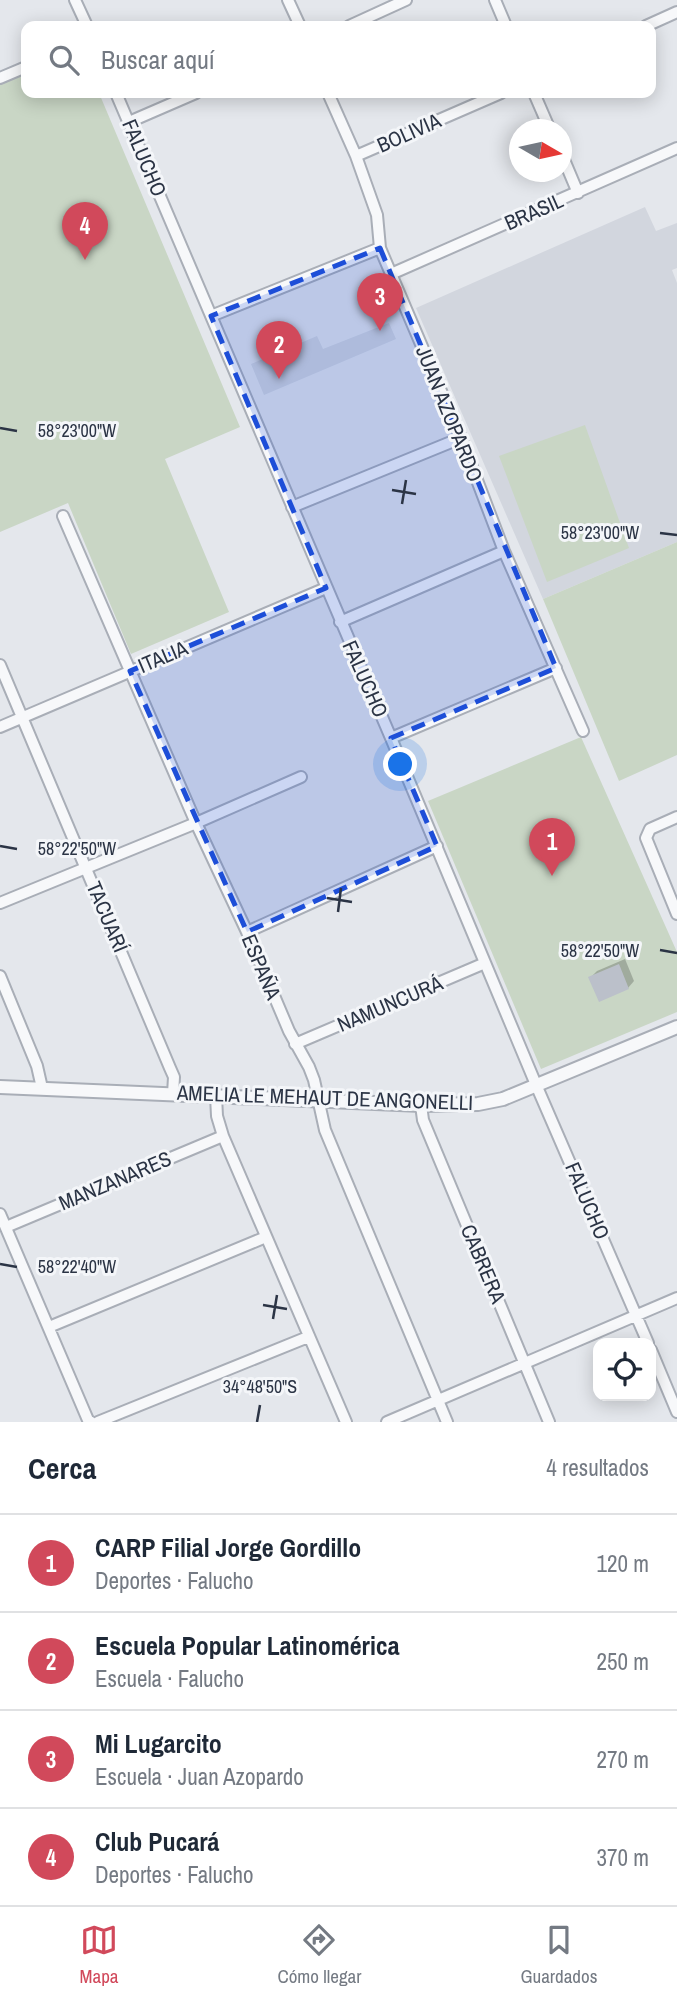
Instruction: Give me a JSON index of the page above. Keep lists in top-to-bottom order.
{
  "streets": {
    "street": [
      "BOLIVIA",
      "FALUCHO",
      "BRASIL",
      "JUAN AZOPARDO",
      "ITALIA",
      "TACUARÍ",
      "ESPAÑA",
      "NAMUNCURÁ",
      "AMELIA LE MEHAUT DE ANGONELLI",
      "MANZANARES",
      "CABRERA"
    ]
  },
  "crossings": [
    ["BOLIVIA", "JUAN AZOPARDO"],
    ["FALUCHO", "ITALIA"],
    ["FALUCHO", "NAMUNCURÁ"],
    ["FALUCHO", "AMELIA LE MEHAUT DE ANGONELLI"],
    ["BRASIL", "JUAN AZOPARDO"],
    ["ITALIA", "TACUARÍ"],
    ["ITALIA", "ESPAÑA"],
    ["TACUARÍ", "AMELIA LE MEHAUT DE ANGONELLI"],
    ["ESPAÑA", "NAMUNCURÁ"],
    ["ESPAÑA", "AMELIA LE MEHAUT DE ANGONELLI"],
    ["AMELIA LE MEHAUT DE ANGONELLI", "CABRERA"]
  ],
  "north": "right",
  "page": {
    "search": "Buscar aquí",
    "pins": [
      "4",
      "3",
      "2",
      "1"
    ],
    "heading": ["Cerca", "4 resultados"],
    "list": [
      {
        "mark": "1",
        "name": "CARP Filial Jorge Gordillo",
        "note": "Deportes · Falucho",
        "value": "120 m"
      },
      {
        "mark": "2",
        "name": "Escuela Popular Latinomérica",
        "note": "Escuela · Falucho",
        "value": "250 m"
      },
      {
        "mark": "3",
        "name": "Mi Lugarcito",
        "note": "Escuela · Juan Azopardo",
        "value": "270 m"
      },
      {
        "mark": "4",
        "name": "Club Pucará",
        "note": "Deportes · Falucho",
        "value": "370 m"
      }
    ],
    "nav": ["Mapa", "Cómo llegar", "Guardados"]
  },
  "coordinates": [
    "58°23'00\"W",
    "58°22'50\"W",
    "58°22'40\"W",
    "34°48'50\"S"
  ]
}
